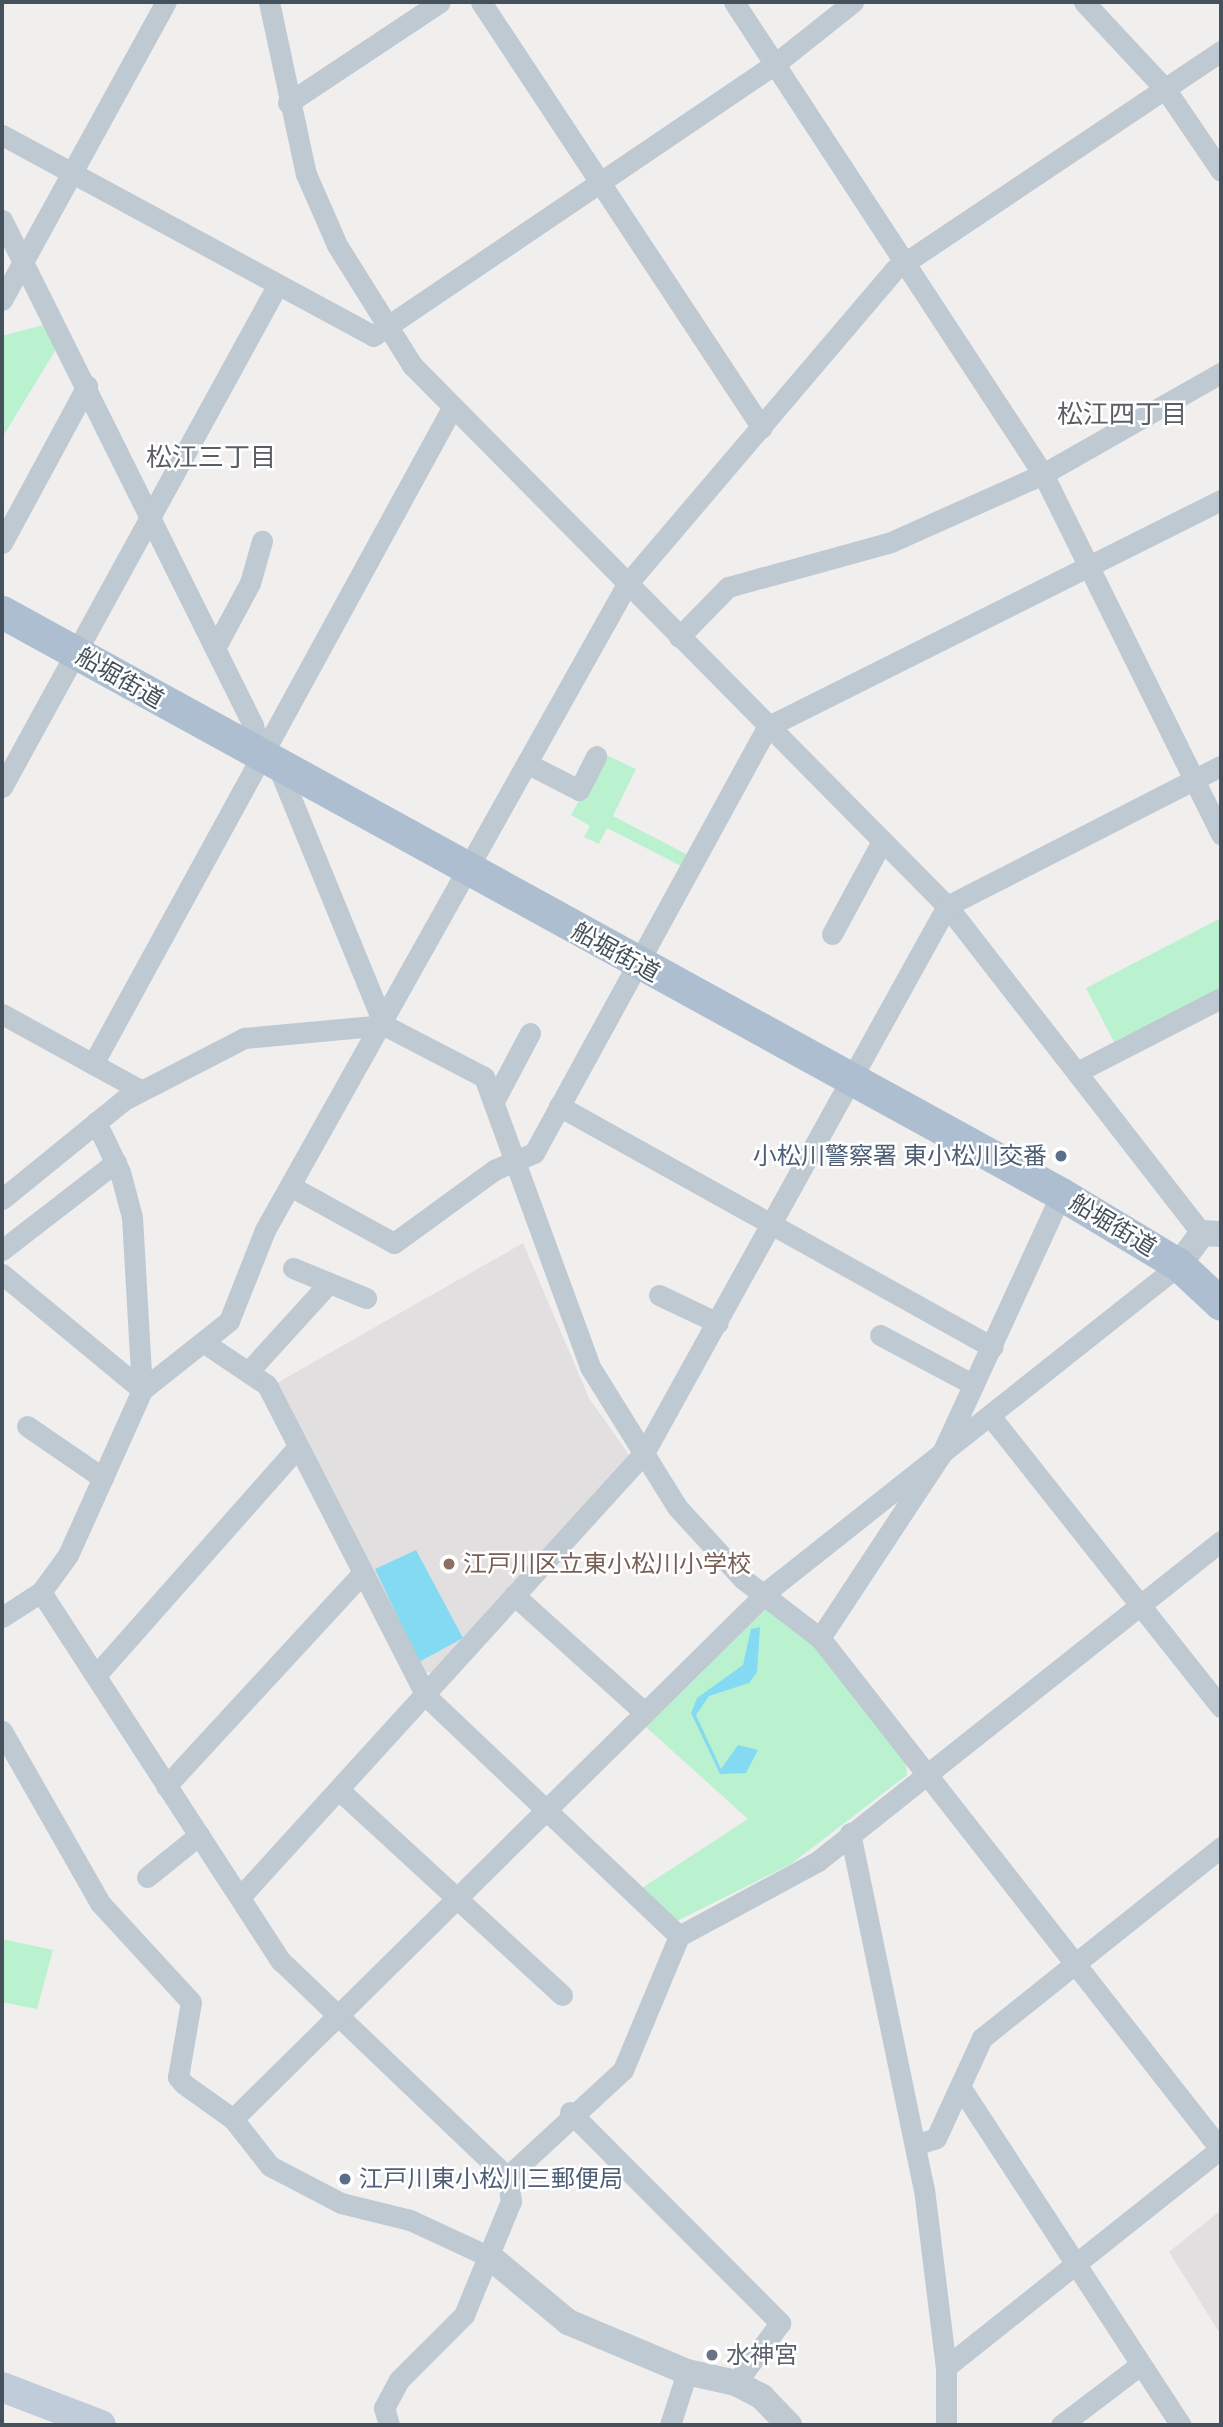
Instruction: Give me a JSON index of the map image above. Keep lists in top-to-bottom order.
{
  "streets": {
    "main road": ["船堀街道"]
  },
  "districts": ["松江四丁目", "松江三丁目"],
  "places": [
    "小松川警察署 東小松川交番",
    "江戸川区立東小松川小学校",
    "江戸川東小松川三郵便局",
    "水神宮"
  ]
}
